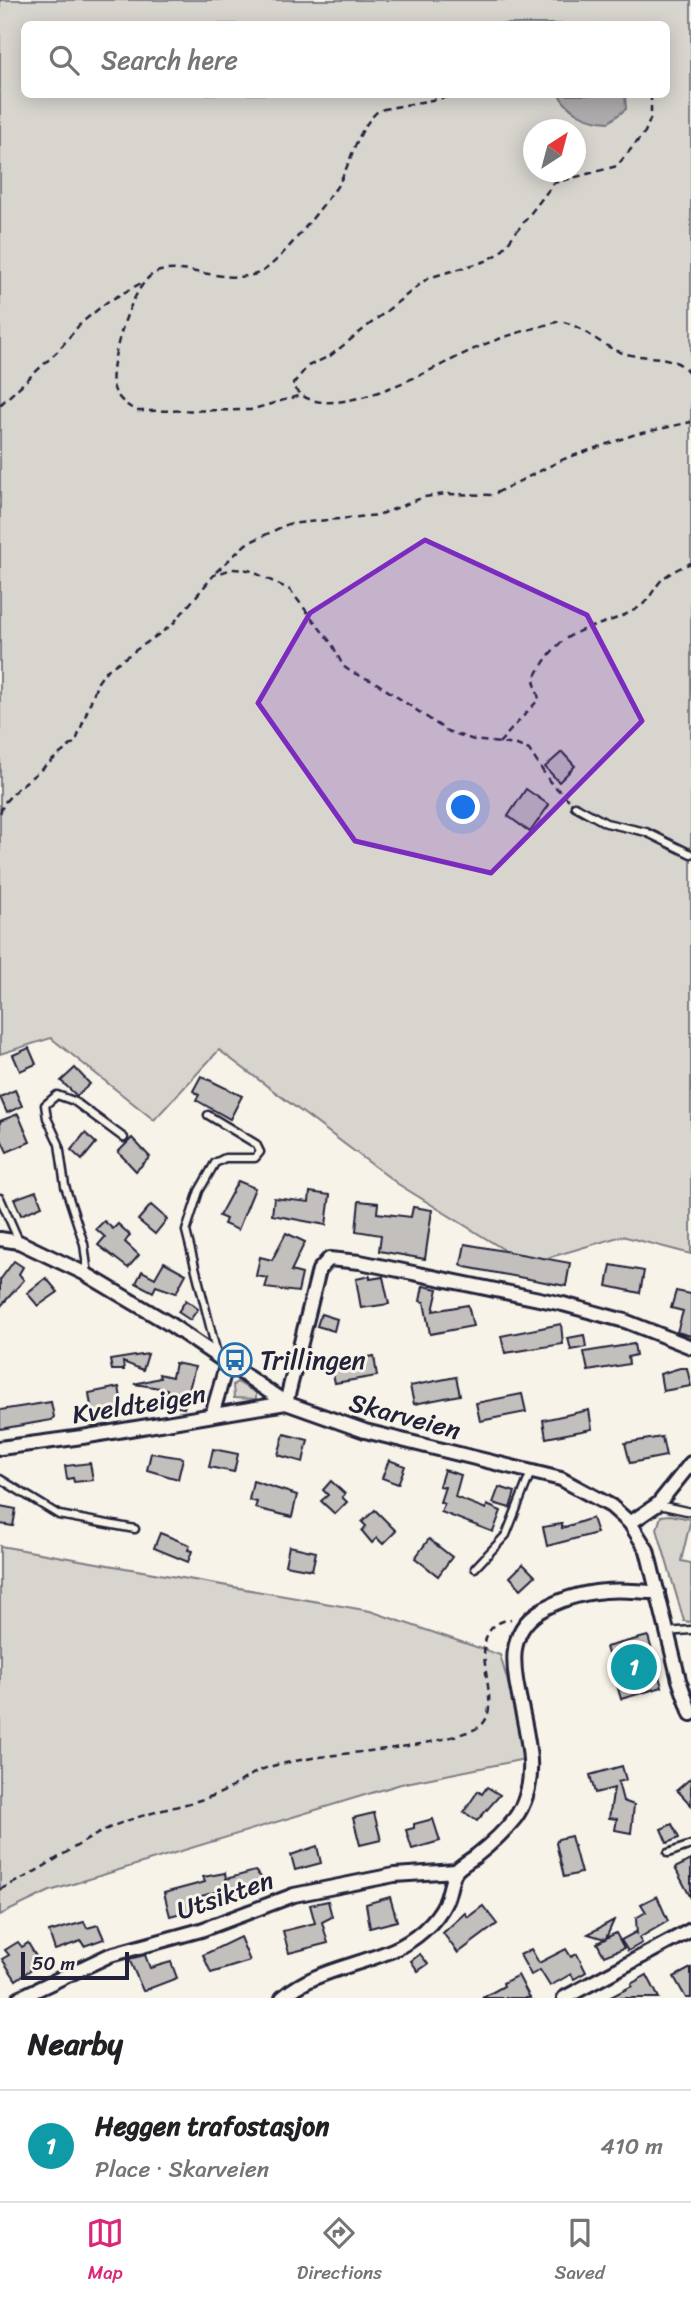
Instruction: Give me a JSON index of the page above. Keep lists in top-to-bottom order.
{
  "streets": {
    "street": ["Kveldteigen", "Skarveien", "Utsikten"]
  },
  "crossings": [
    ["Kveldteigen", "Skarveien"]
  ],
  "places": {
    "bus stop": ["Trillingen"]
  },
  "scale_bar": "50 m",
  "north": "top right",
  "page": {
    "search": "Search here",
    "pins": "1",
    "scale": "50 m",
    "heading": "Nearby",
    "list": [
      {
        "mark": "1",
        "name": "Heggen trafostasjon",
        "note": "Place · Skarveien",
        "value": "410 m"
      }
    ],
    "nav": ["Map", "Directions", "Saved"]
  }
}
